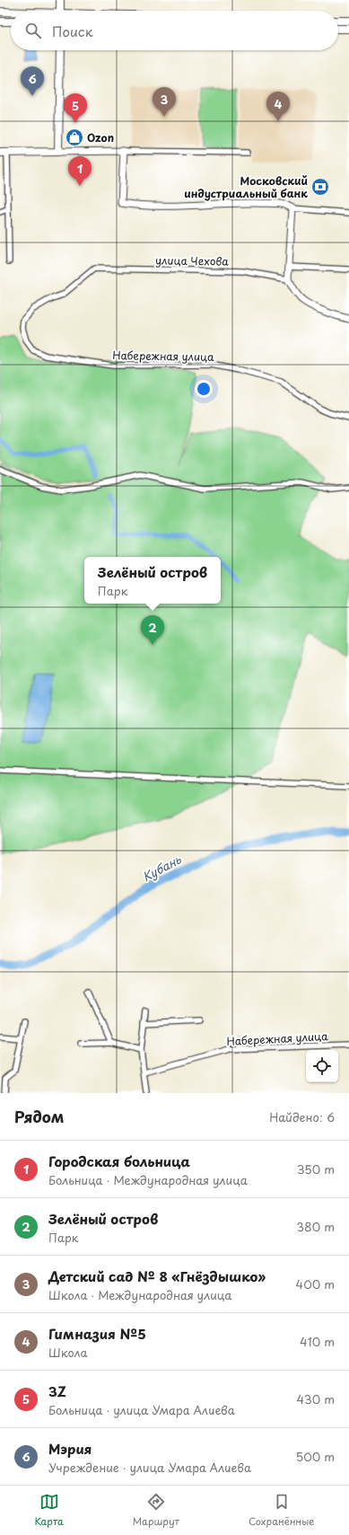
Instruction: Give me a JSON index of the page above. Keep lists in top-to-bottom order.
{
  "streets": {
    "street": ["улица Чехова", "Набережная улица"]
  },
  "crossings": [
    ["улица Чехова", "Набережная улица"]
  ],
  "water": ["Кубань"],
  "places": {
    "shop": ["Ozon"],
    "bank": ["Московский индустриальный банк"]
  },
  "page": {
    "search": "Поиск",
    "pins": [
      "6",
      "3",
      "4",
      "5",
      "1",
      "2"
    ],
    "popup": ["Зелёный остров", "Парк"],
    "heading": ["Рядом", "Найдено: 6"],
    "list": [
      {
        "mark": "1",
        "name": "Городская больница",
        "note": "Больница · Международная улица",
        "value": "350 m"
      },
      {
        "mark": "2",
        "name": "Зелёный остров",
        "note": "Парк",
        "value": "380 m"
      },
      {
        "mark": "3",
        "name": "Детский сад № 8 «Гнёздышко»",
        "note": "Школа · Международная улица",
        "value": "400 m"
      },
      {
        "mark": "4",
        "name": "Гимназия №5",
        "note": "Школа",
        "value": "410 m"
      },
      {
        "mark": "5",
        "name": "3Z",
        "note": "Больница · улица Умара Алиева",
        "value": "430 m"
      },
      {
        "mark": "6",
        "name": "Мэрия",
        "note": "Учреждение · улица Умара Алиева",
        "value": "500 m"
      }
    ],
    "nav": ["Карта", "Маршрут", "Сохранённые"]
  }
}
